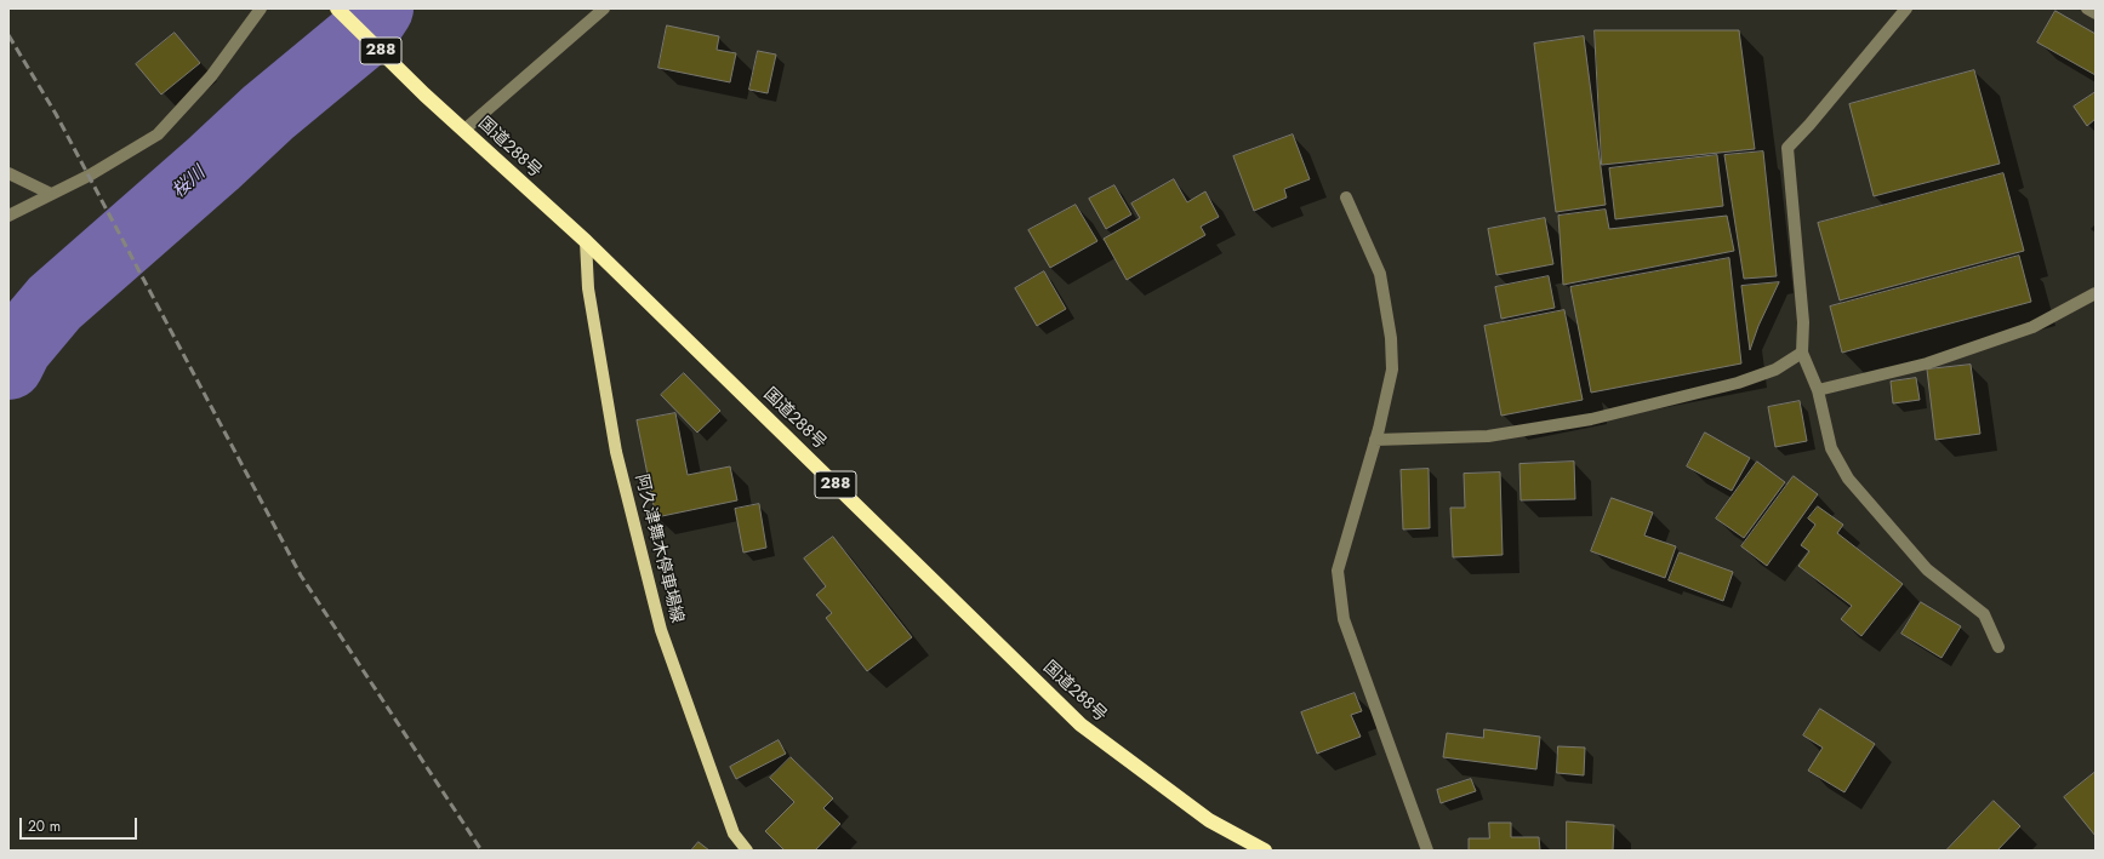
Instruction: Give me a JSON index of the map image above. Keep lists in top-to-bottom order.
{
  "streets": {
    "highway": ["288", "国道288号"],
    "main road": ["阿久津舞木停車場線"]
  },
  "crossings": [
    ["国道288号", "阿久津舞木停車場線"]
  ],
  "water": ["桜川"],
  "scale_bar": "20 m"
}
